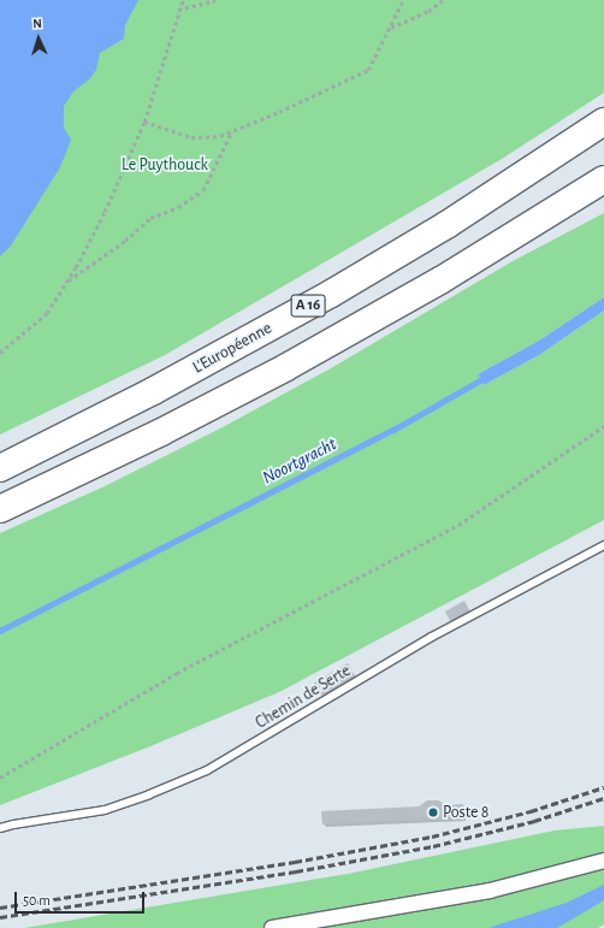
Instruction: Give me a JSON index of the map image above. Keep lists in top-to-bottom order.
{
  "streets": {
    "highway": ["A 16", "L'Européenne"],
    "lane": ["Chemin de Serte"]
  },
  "water": ["Noortgracht"],
  "parks": ["Le Puythouck"],
  "places": ["Poste 8"],
  "scale_bar": "50 m",
  "north": "top"
}
